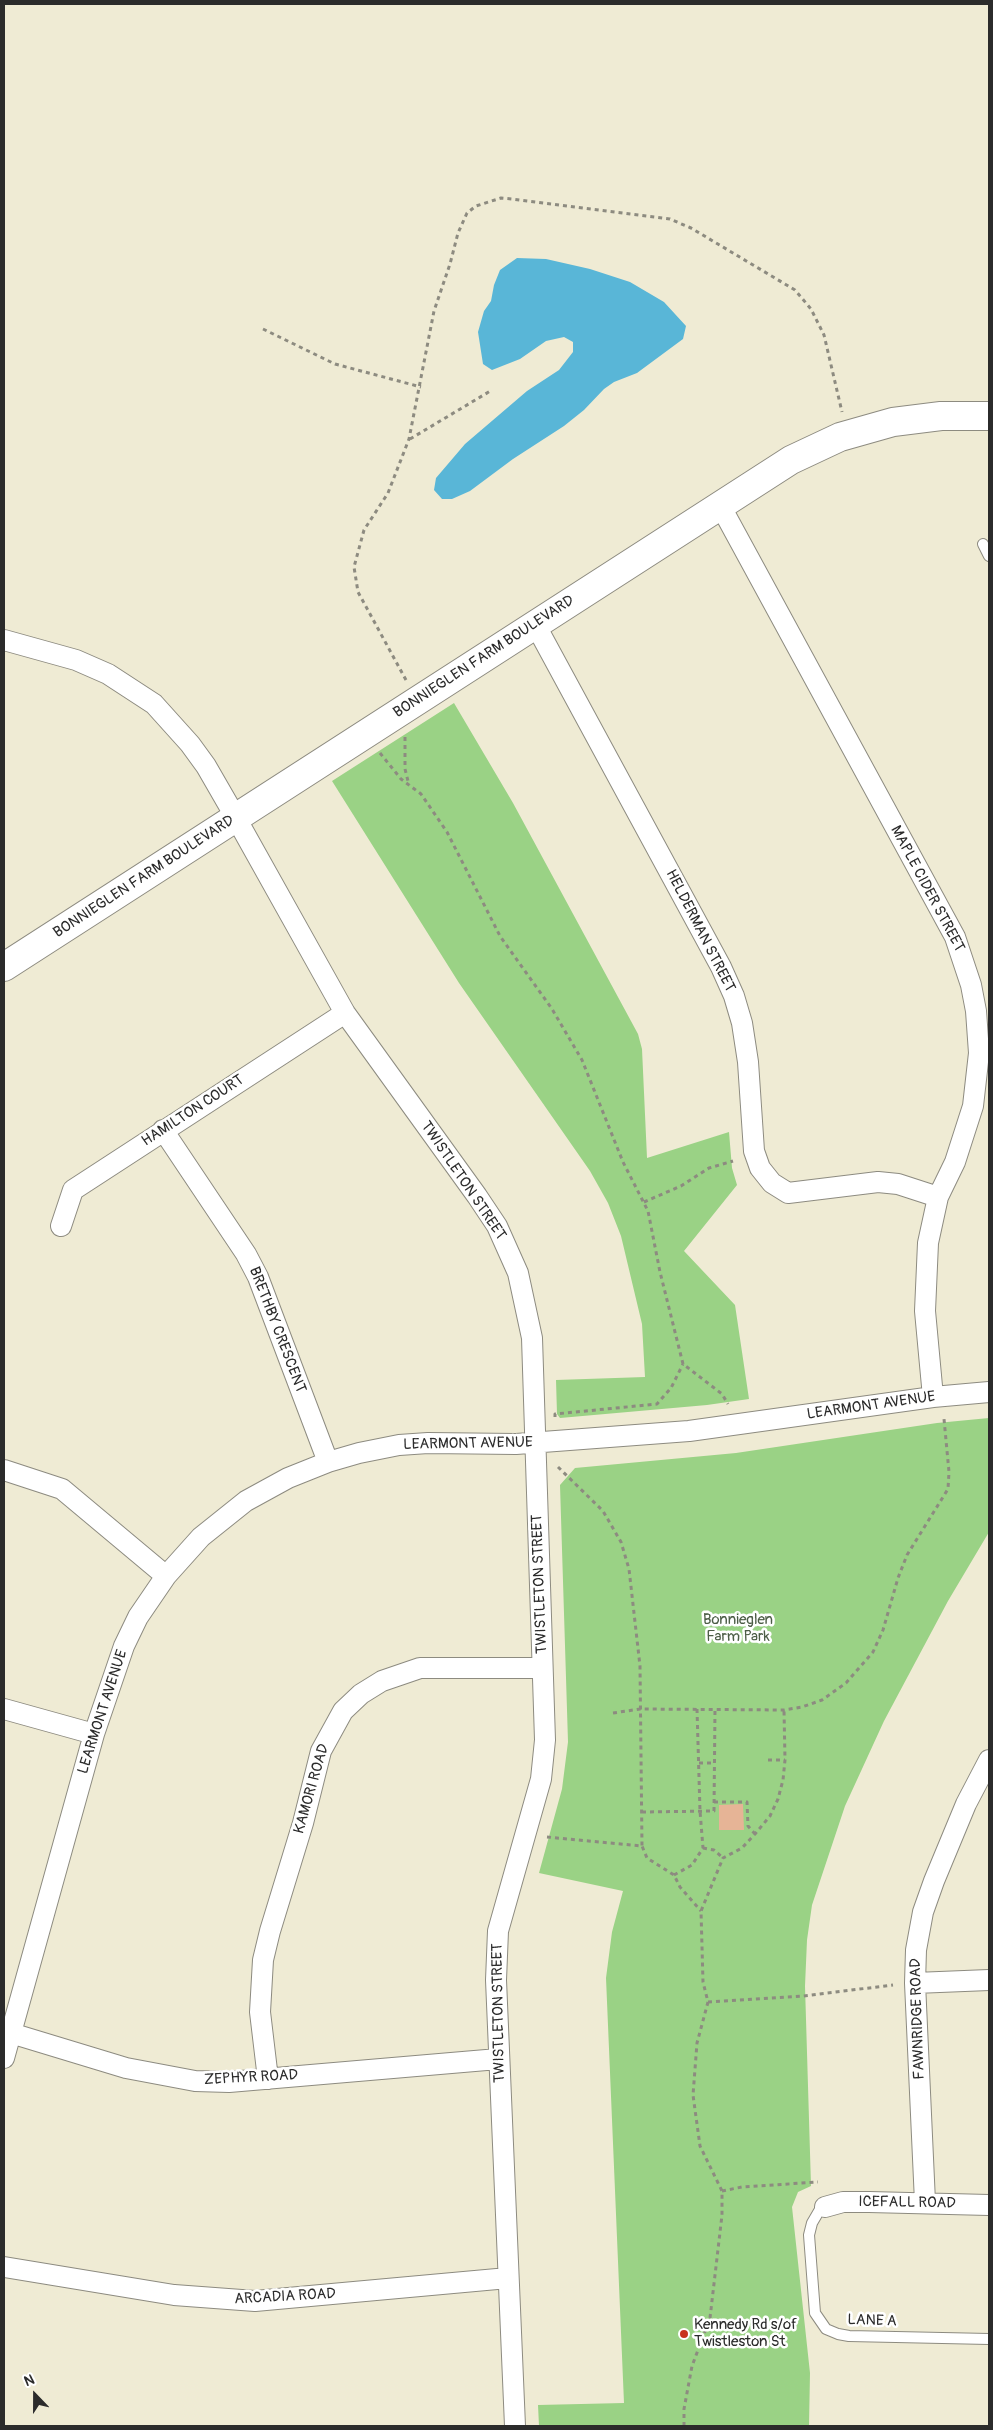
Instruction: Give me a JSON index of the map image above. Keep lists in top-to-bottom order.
{
  "streets": {
    "street": [
      "BONNIEGLEN FARM BOULEVARD",
      "MAPLE CIDER STREET",
      "HELDERMAN STREET",
      "HAMILTON COURT",
      "TWISTLETON STREET",
      "BRETHBY CRESCENT",
      "LEARMONT AVENUE",
      "KAMORI ROAD",
      "FAWNRIDGE ROAD",
      "ZEPHYR ROAD",
      "ICEFALL ROAD",
      "ARCADIA ROAD"
    ],
    "lane": ["LANE A"]
  },
  "crossings": [
    ["BONNIEGLEN FARM BOULEVARD", "MAPLE CIDER STREET"],
    ["BONNIEGLEN FARM BOULEVARD", "HELDERMAN STREET"],
    ["BONNIEGLEN FARM BOULEVARD", "TWISTLETON STREET"],
    ["MAPLE CIDER STREET", "HELDERMAN STREET"],
    ["MAPLE CIDER STREET", "LEARMONT AVENUE"],
    ["HAMILTON COURT", "TWISTLETON STREET"],
    ["HAMILTON COURT", "BRETHBY CRESCENT"],
    ["TWISTLETON STREET", "LEARMONT AVENUE"],
    ["TWISTLETON STREET", "KAMORI ROAD"],
    ["TWISTLETON STREET", "ZEPHYR ROAD"],
    ["TWISTLETON STREET", "ARCADIA ROAD"],
    ["BRETHBY CRESCENT", "LEARMONT AVENUE"],
    ["LEARMONT AVENUE", "ZEPHYR ROAD"],
    ["KAMORI ROAD", "ZEPHYR ROAD"],
    ["FAWNRIDGE ROAD", "ICEFALL ROAD"],
    ["ICEFALL ROAD", "LANE A"]
  ],
  "parks": ["Bonnieglen Farm Park"],
  "places": ["Kennedy Rd s/of Twistleston St"],
  "north": "top"
}
